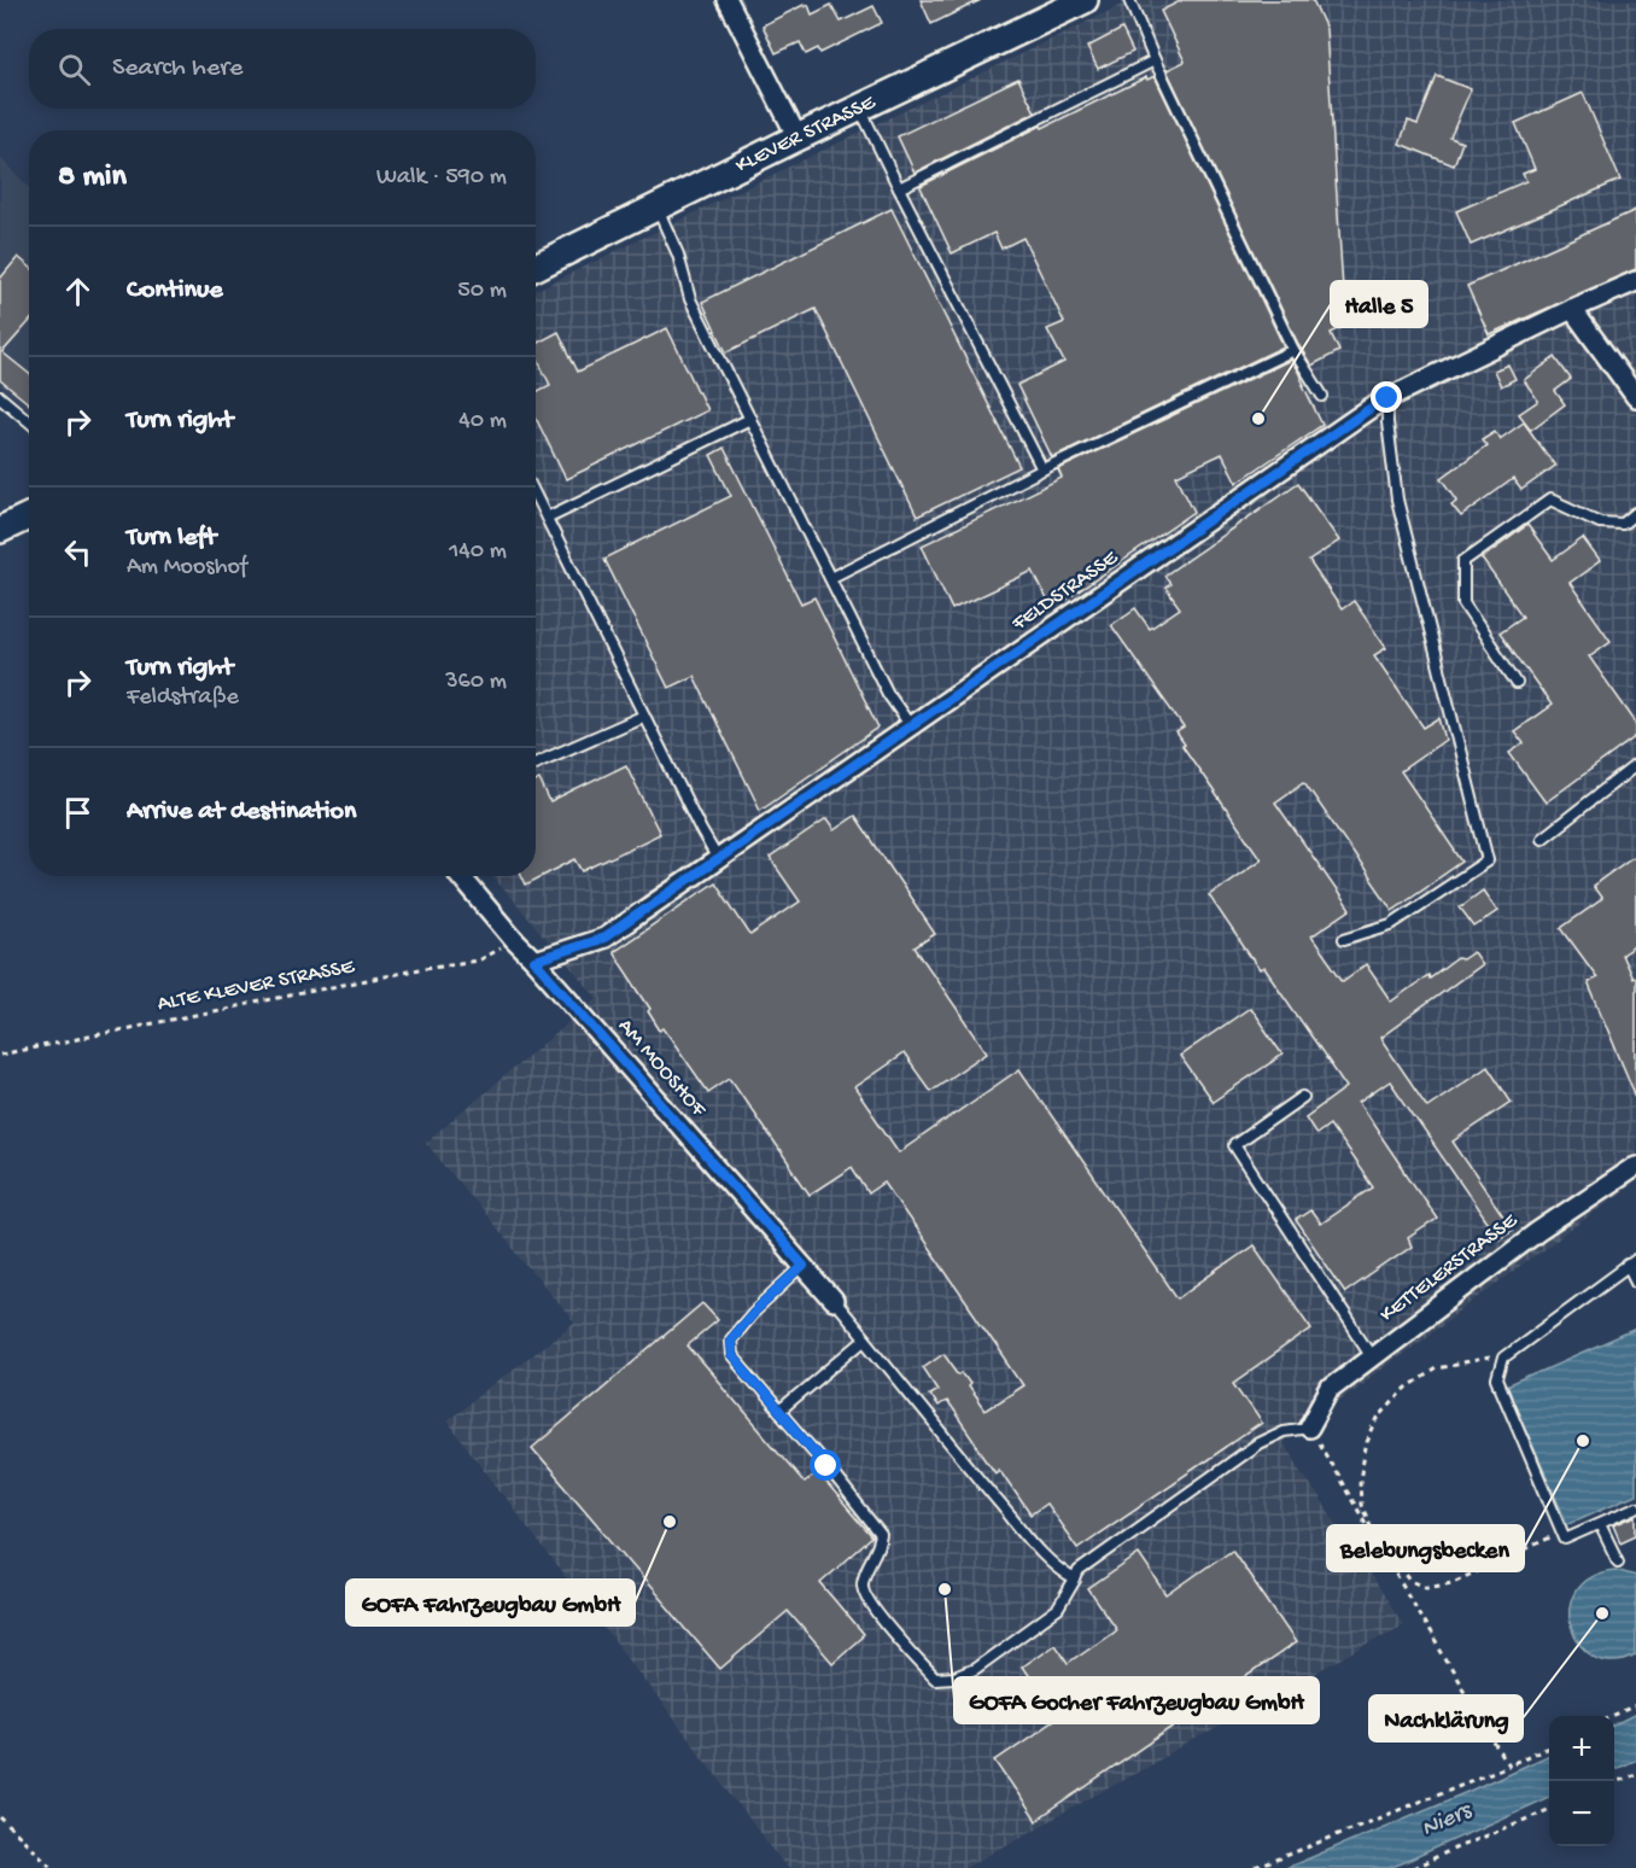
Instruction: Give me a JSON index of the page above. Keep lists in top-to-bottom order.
{
  "streets": {
    "street": [
      "KLEVER STRASSE",
      "FELDSTRASSE",
      "AM MOOSHOF",
      "KETTELERSTRASSE"
    ],
    "path": ["ALTE KLEVER STRASSE"]
  },
  "crossings": [
    ["FELDSTRASSE", "AM MOOSHOF"],
    ["ALTE KLEVER STRASSE", "AM MOOSHOF"]
  ],
  "water": ["Niers"],
  "places": [
    "Halle 5",
    "Belebungsbecken",
    "GOFA Fahrzeugbau GmbH",
    "GOFA Gocher Fahrzeugbau GmbH",
    "Nachklärung"
  ],
  "page": {
    "search": "Search here",
    "heading": ["8 min", "Walk · 590 m"],
    "list": [
      ["Continue", "50 m"],
      ["Turn right", "40 m"],
      ["Turn left", "Am Mooshof", "140 m"],
      ["Turn right", "Feldstraße", "360 m"],
      "Arrive at destination"
    ],
    "map_buttons": ["+", "−"]
  }
}
